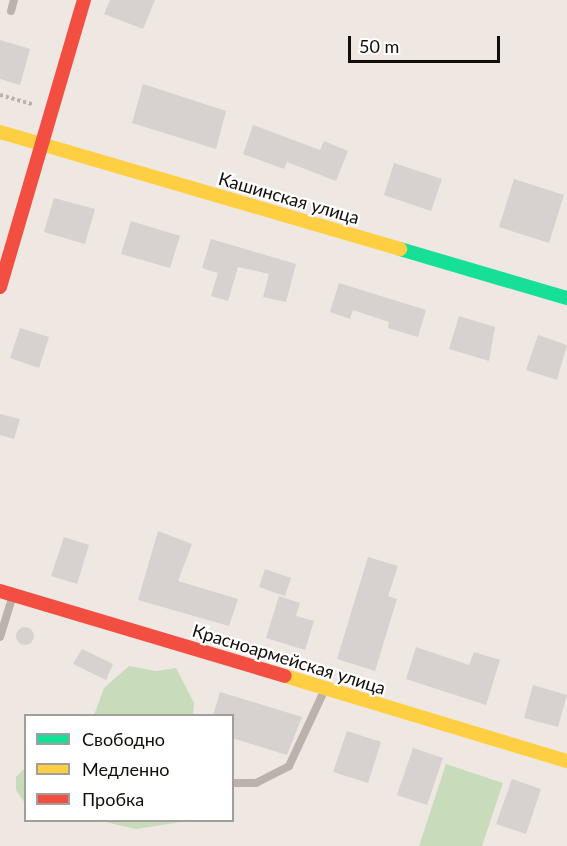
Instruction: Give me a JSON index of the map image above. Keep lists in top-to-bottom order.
{
  "streets": {
    "street": ["Кашинская улица", "Красноармейская улица"]
  },
  "legend": ["Свободно", "Медленно", "Пробка"],
  "scale_bar": "50 m"
}
